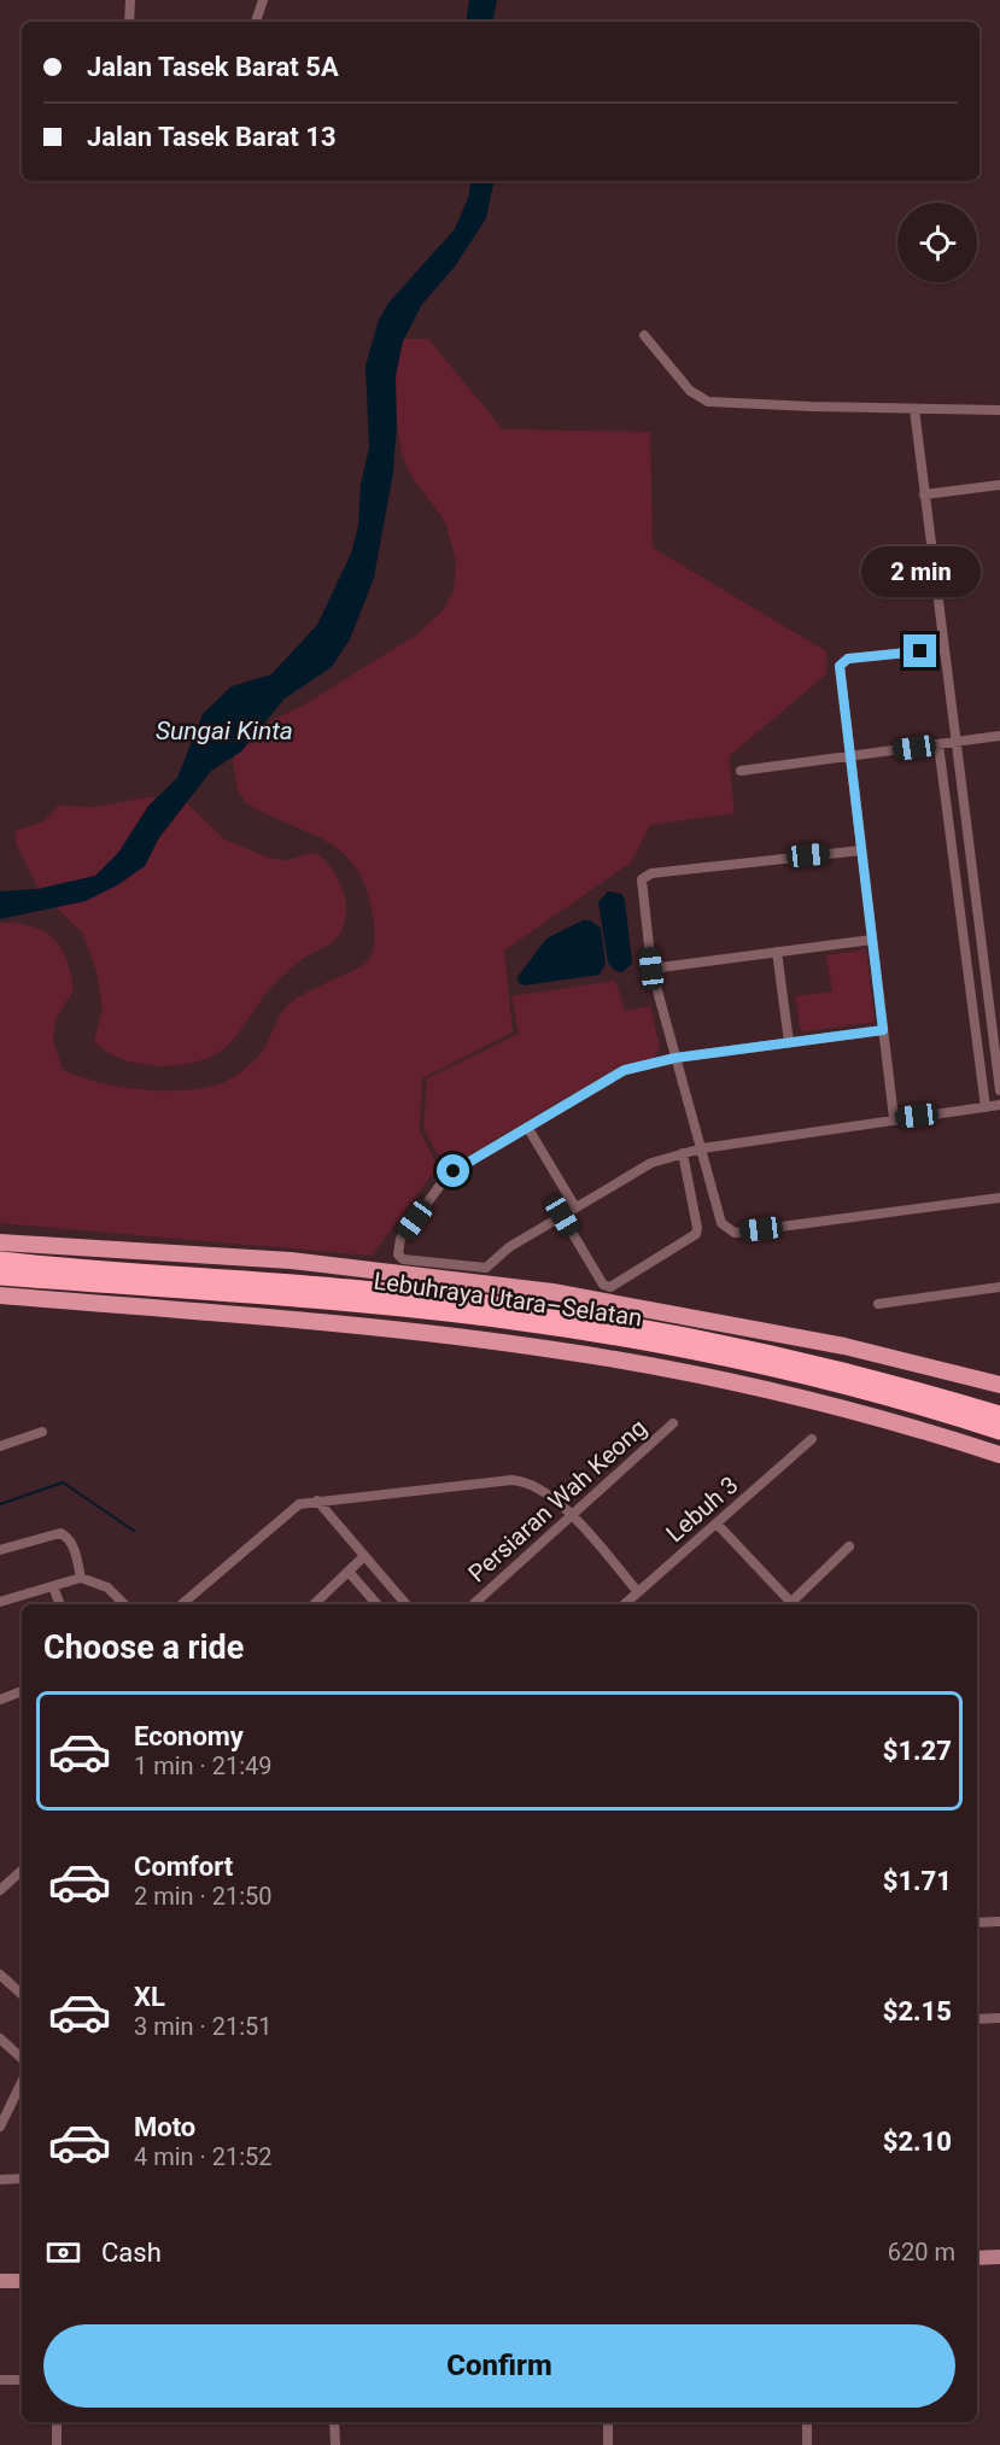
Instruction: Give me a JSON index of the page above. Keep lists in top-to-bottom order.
{
  "streets": {
    "highway": ["Lebuhraya Utara–Selatan"],
    "street": ["Persiaran Wah Keong", "Lebuh 3"]
  },
  "water": ["Sungai Kinta"],
  "page": {
    "banner": ["Jalan Tasek Barat 5A", "Jalan Tasek Barat 13"],
    "bubble": "2 min",
    "heading": "Choose a ride",
    "list": [
      {
        "name": "Economy",
        "note": "1 min · 21:49",
        "value": "$1.27"
      },
      {
        "name": "Comfort",
        "note": "2 min · 21:50",
        "value": "$1.71"
      },
      {
        "name": "XL",
        "note": "3 min · 21:51",
        "value": "$2.15"
      },
      {
        "name": "Moto",
        "note": "4 min · 21:52",
        "value": "$2.10"
      }
    ],
    "pay": ["Cash", "620 m"],
    "buttons": "Confirm"
  }
}
